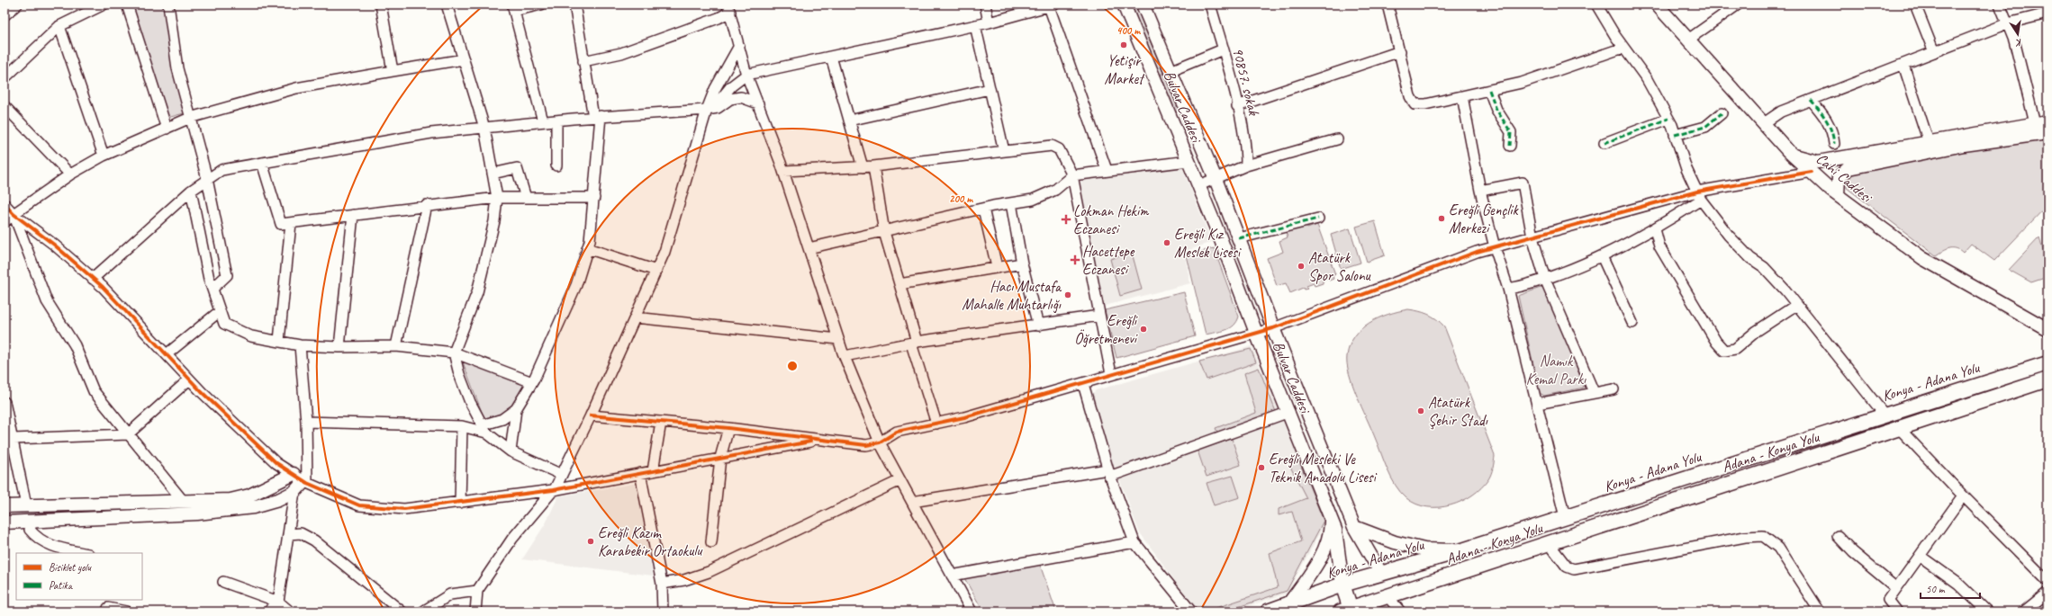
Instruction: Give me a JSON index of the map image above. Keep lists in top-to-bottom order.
{
  "streets": {
    "highway": ["Konya - Adana Yolu", "Adana - Konya Yolu"],
    "main road": ["Bulvar Caddesi", "Cahi Caddesi"],
    "street": ["90857. sokak"]
  },
  "crossings": [
    ["Bulvar Caddesi", "Konya - Adana Yolu"]
  ],
  "parks": ["Namık Kemal Parkı"],
  "places": {
    "other": [
      "Yetişir Market",
      "Ereğli Gençlik Merkezi",
      "Ereğli Kız Meslek Lisesi",
      "Atatürk Spor Salonu",
      "Hacı Mustafa Mahalle Muhtarlığı",
      "Ereğli Öğretmenevi",
      "Atatürk Şehir Stadı",
      "Ereğli Mesleki Ve Teknik Anadolu Lisesi",
      "Ereğli Kazım Karabekir Ortaokulu"
    ],
    "health": ["Lokman Hekim Eczanesi", "Hacettepe Eczanesi"]
  },
  "legend": ["Bisiklet yolu", "Patika"],
  "scale_bar": "50 m",
  "north": "bottom",
  "rings": ["400 m", "200 m"]
}
